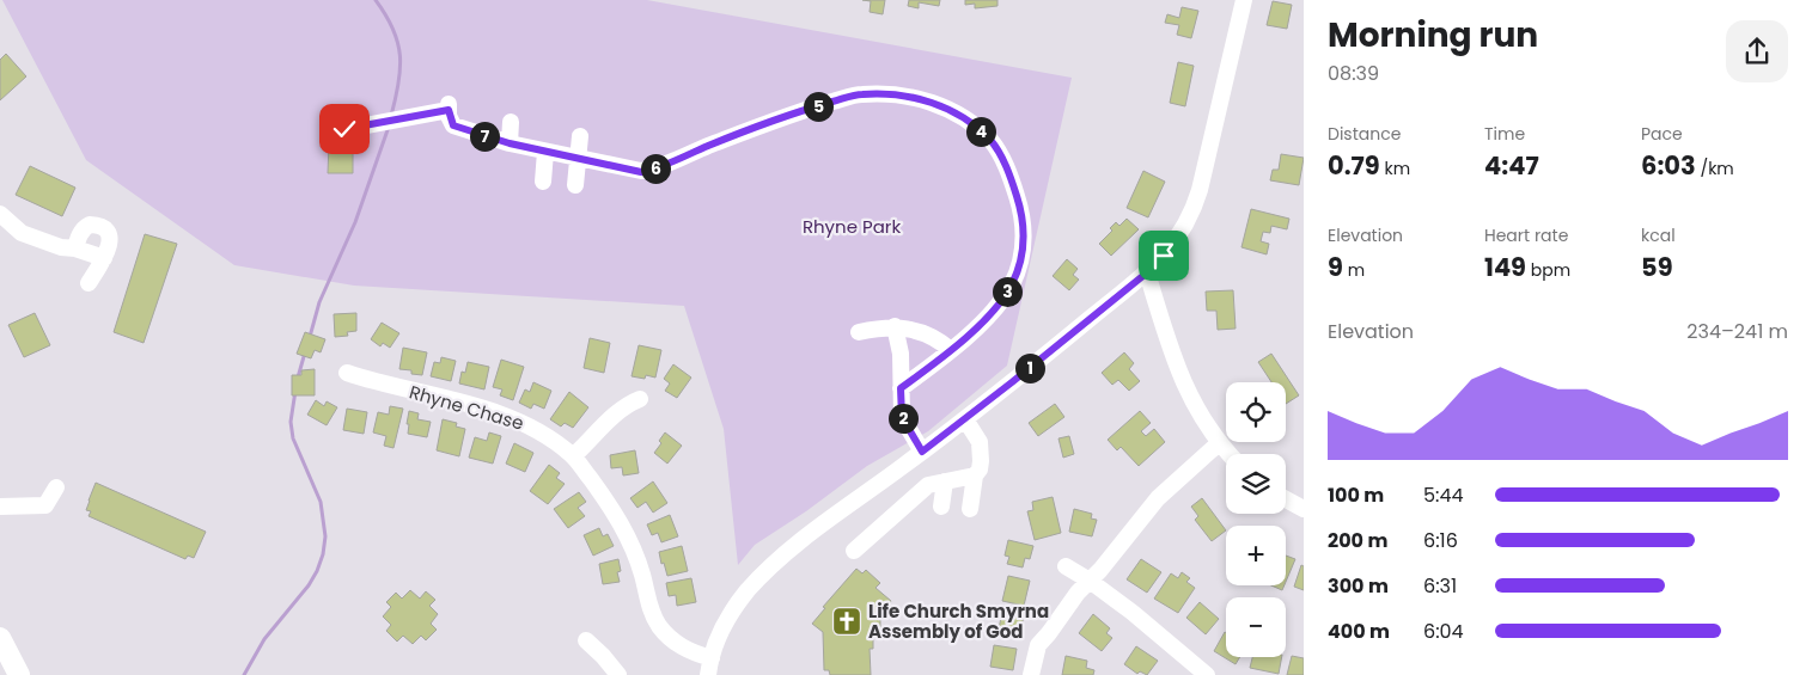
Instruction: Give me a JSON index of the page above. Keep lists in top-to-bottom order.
{
  "streets": {
    "street": ["Rhyne Chase"]
  },
  "parks": ["Rhyne Park"],
  "places": {
    "church": ["Life Church Smyrna Assembly of God"]
  },
  "page": {
    "heading": ["Morning run", "08:39"],
    "pins": [
      "5",
      "4",
      "7",
      "6",
      "3",
      "1",
      "2"
    ],
    "stats": [
      ["Distance", "0.79 km"],
      ["Time", "4:47"],
      ["Pace", "6:03 /km"],
      ["Elevation", "9 m"],
      ["Heart rate", "149 bpm"],
      ["kcal", "59"]
    ],
    "chart": ["Elevation", "234–241 m"],
    "map_buttons": ["+", "−"],
    "list": [
      {
        "name": "100 m",
        "note": "5:44"
      },
      {
        "name": "200 m",
        "note": "6:16"
      },
      {
        "name": "300 m",
        "note": "6:31"
      },
      {
        "name": "400 m",
        "note": "6:04"
      }
    ]
  }
}
